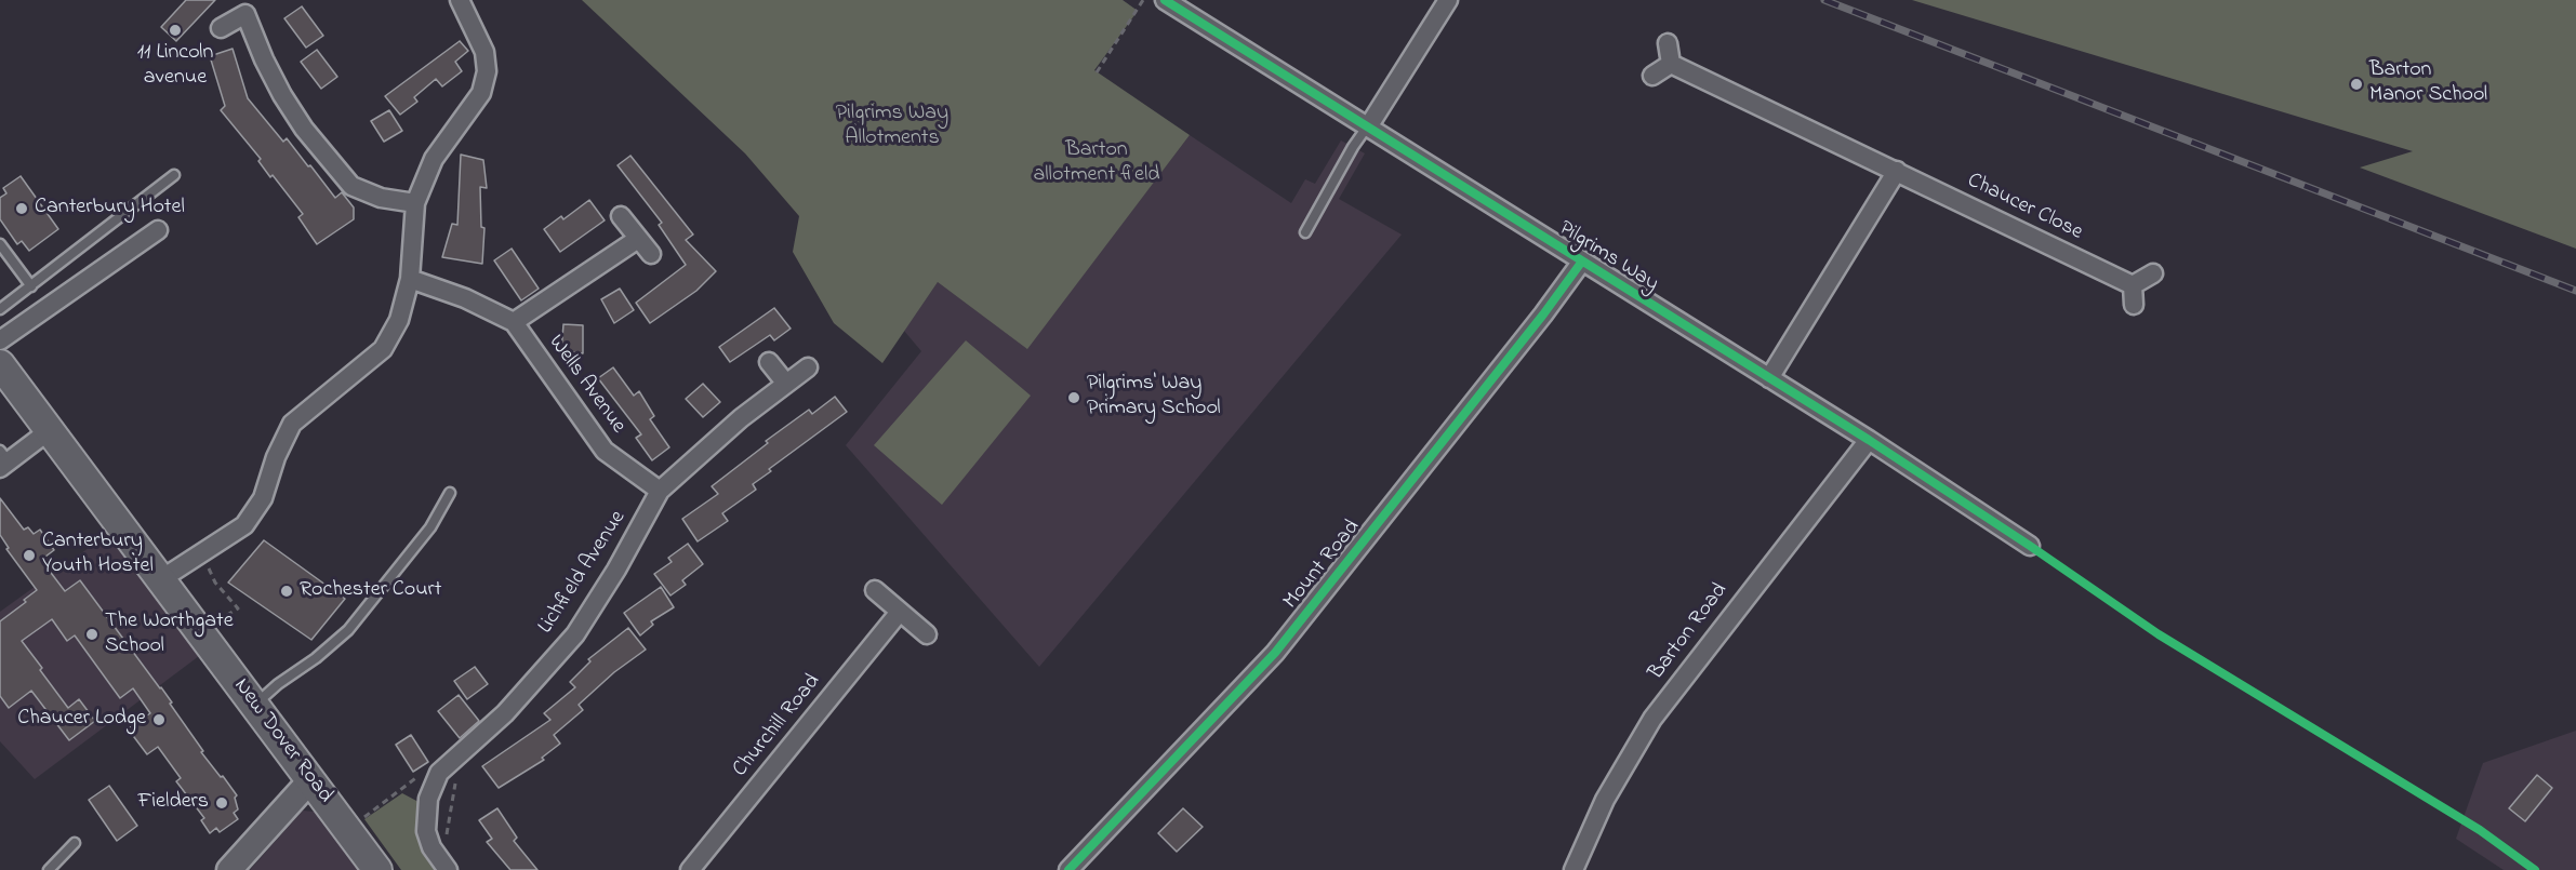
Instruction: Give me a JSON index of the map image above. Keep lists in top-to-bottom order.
{
  "streets": {
    "main road": ["New Dover Road"],
    "street": [
      "Chaucer Close",
      "Pilgrims Way",
      "Wells Avenue",
      "Mount Road",
      "Lichfield Avenue",
      "Barton Road",
      "Churchill Road"
    ]
  },
  "crossings": [
    ["Pilgrims Way", "Mount Road"],
    ["Pilgrims Way", "Barton Road"],
    ["Wells Avenue", "Lichfield Avenue"]
  ],
  "parks": ["Pilgrims Way Allotments", "Barton allotment field"],
  "places": [
    "11 Lincoln avenue",
    "Barton Manor School",
    "Canterbury Hotel",
    "Pilgrims' Way Primary School",
    "Canterbury Youth Hostel",
    "Rochester Court",
    "The Worthgate School",
    "Chaucer Lodge",
    "Fielders"
  ]
}
